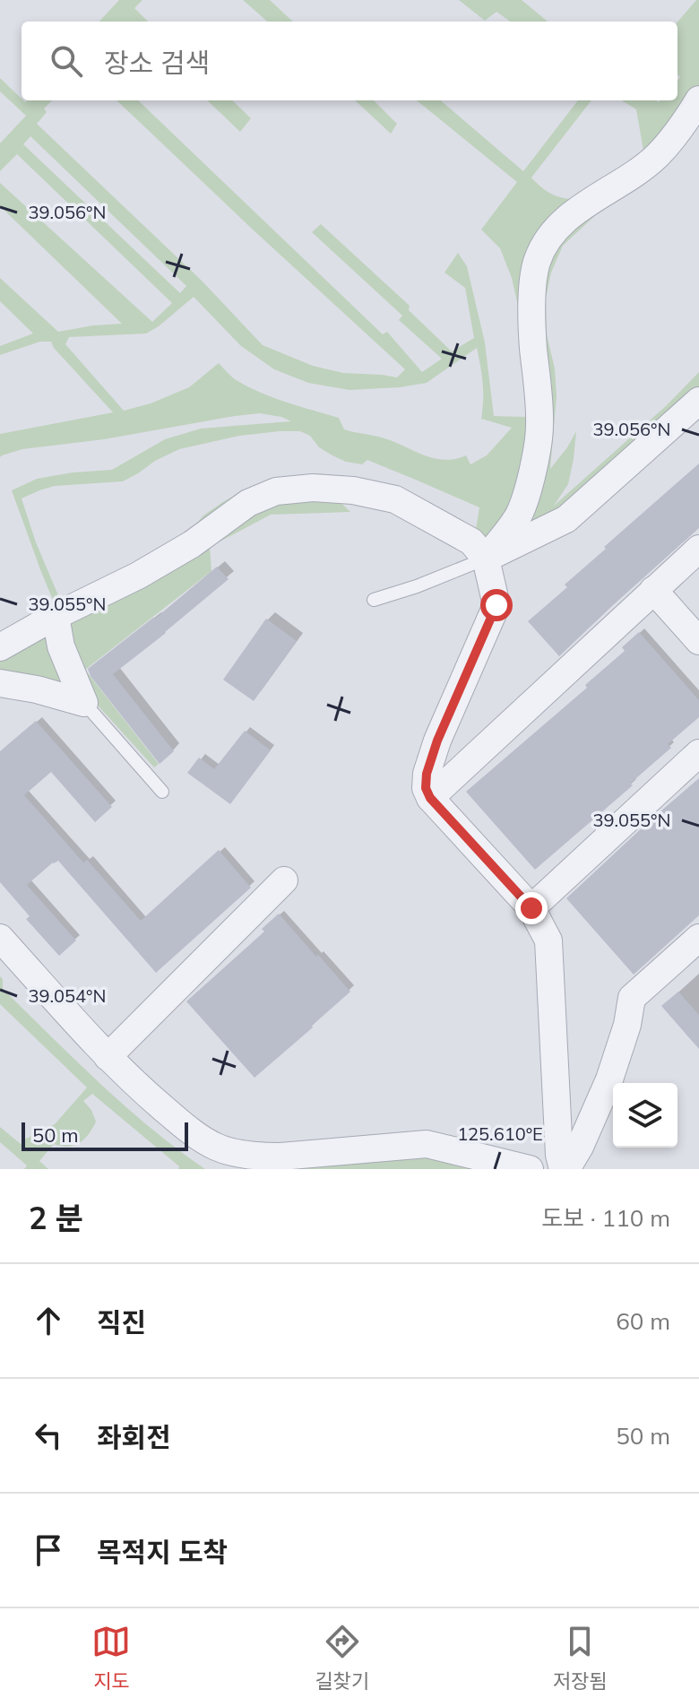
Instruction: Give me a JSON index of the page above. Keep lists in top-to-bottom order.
{
  "scale_bar": "50 m",
  "page": {
    "search": "장소 검색",
    "scale": "50 m",
    "heading": ["2 분", "도보 · 110 m"],
    "list": [
      ["직진", "60 m"],
      ["좌회전", "50 m"],
      "목적지 도착"
    ],
    "nav": ["지도", "길찾기", "저장됨"]
  },
  "coordinates": [
    "39.056°N",
    "39.055°N",
    "39.054°N",
    "125.610°E"
  ]
}
